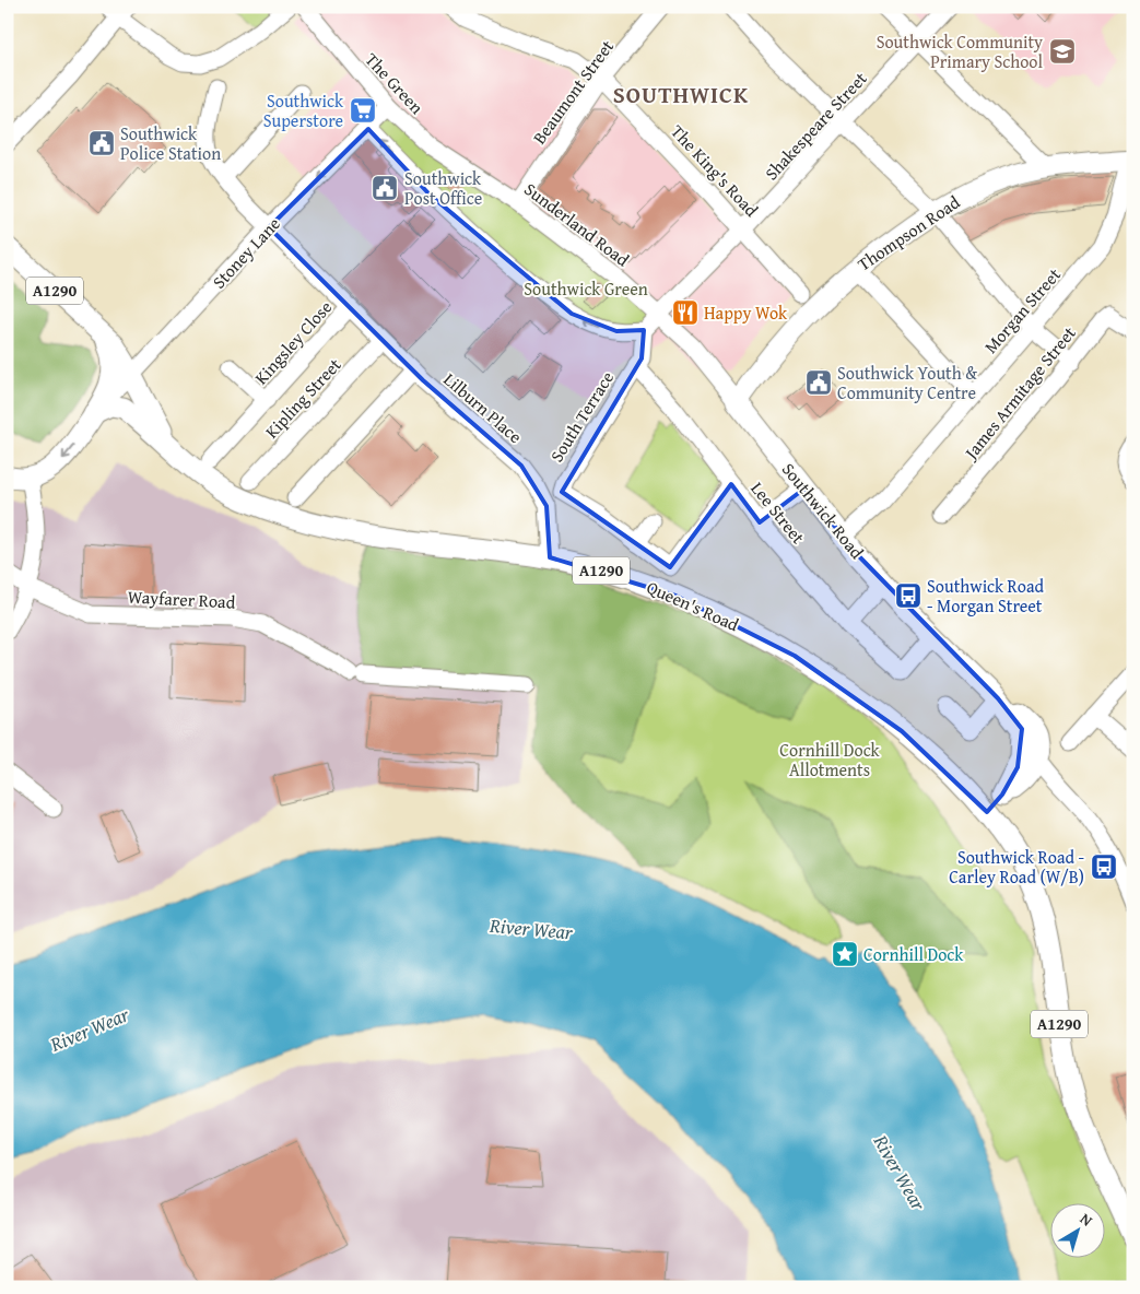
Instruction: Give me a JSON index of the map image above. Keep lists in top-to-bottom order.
{
  "streets": {
    "main road": [
      "Thompson Road",
      "Stoney Lane",
      "A1290",
      "Southwick Road",
      "Queen's Road"
    ],
    "street": [
      "The Green",
      "Beaumont Street",
      "Shakespeare Street",
      "The King's Road",
      "Sunderland Road",
      "Morgan Street",
      "Kingsley Close",
      "James Armitage Street",
      "Kipling Street",
      "Lilburn Place",
      "South Terrace",
      "Lee Street",
      "Wayfarer Road"
    ]
  },
  "crossings": [
    ["The Green", "Sunderland Road"],
    ["The Green", "Stoney Lane"],
    ["Beaumont Street", "The King's Road"],
    ["Beaumont Street", "Sunderland Road"],
    ["Shakespeare Street", "The King's Road"],
    ["Shakespeare Street", "Sunderland Road"],
    ["Shakespeare Street", "Southwick Road"],
    ["Sunderland Road", "Southwick Road"],
    ["Thompson Road", "Morgan Street"],
    ["Thompson Road", "Southwick Road"],
    ["Stoney Lane", "A1290"],
    ["Stoney Lane", "Lilburn Place"],
    ["A1290", "Queen's Road"],
    ["Morgan Street", "Southwick Road"],
    ["Kingsley Close", "Lilburn Place"],
    ["Kipling Street", "Lilburn Place"],
    ["Lilburn Place", "Queen's Road"],
    ["South Terrace", "Lee Street"],
    ["Southwick Road", "Lee Street"]
  ],
  "districts": ["SOUTHWICK"],
  "water": ["River Wear"],
  "parks": ["Southwick Green", "Cornhill Dock Allotments"],
  "places": {
    "school or university": ["Southwick Community Primary School"],
    "supermarket": ["Southwick Superstore"],
    "public building": ["Southwick Police Station", "Southwick Post Office", "Southwick Youth & Community Centre"],
    "restaurant": ["Happy Wok"],
    "bus stop": ["Southwick Road - Morgan Street", "Southwick Road - Carley Road (W/B)"],
    "place": ["Cornhill Dock"]
  },
  "north": "top right"
}
